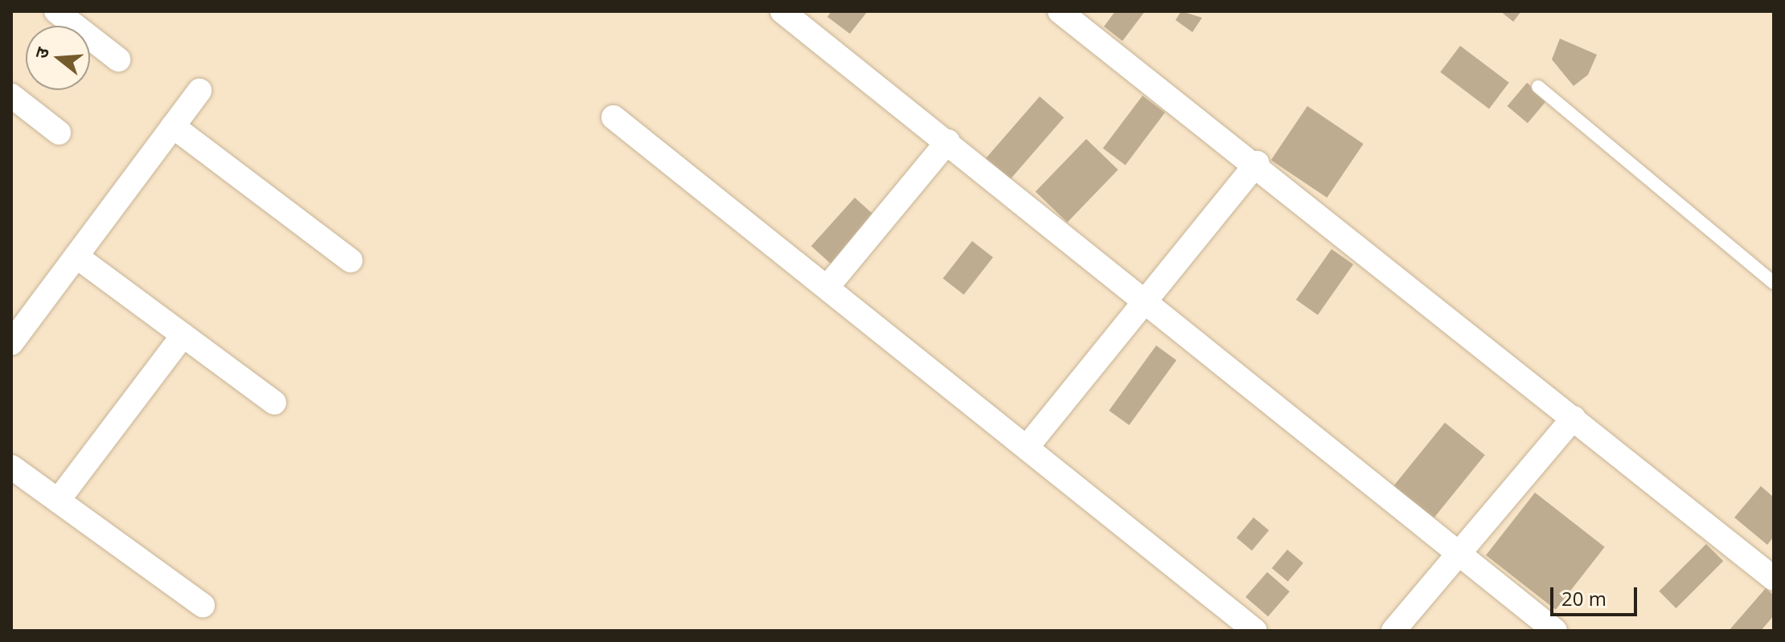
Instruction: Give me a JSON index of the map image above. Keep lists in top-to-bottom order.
{
  "scale_bar": "20 m",
  "north": "left"
}
